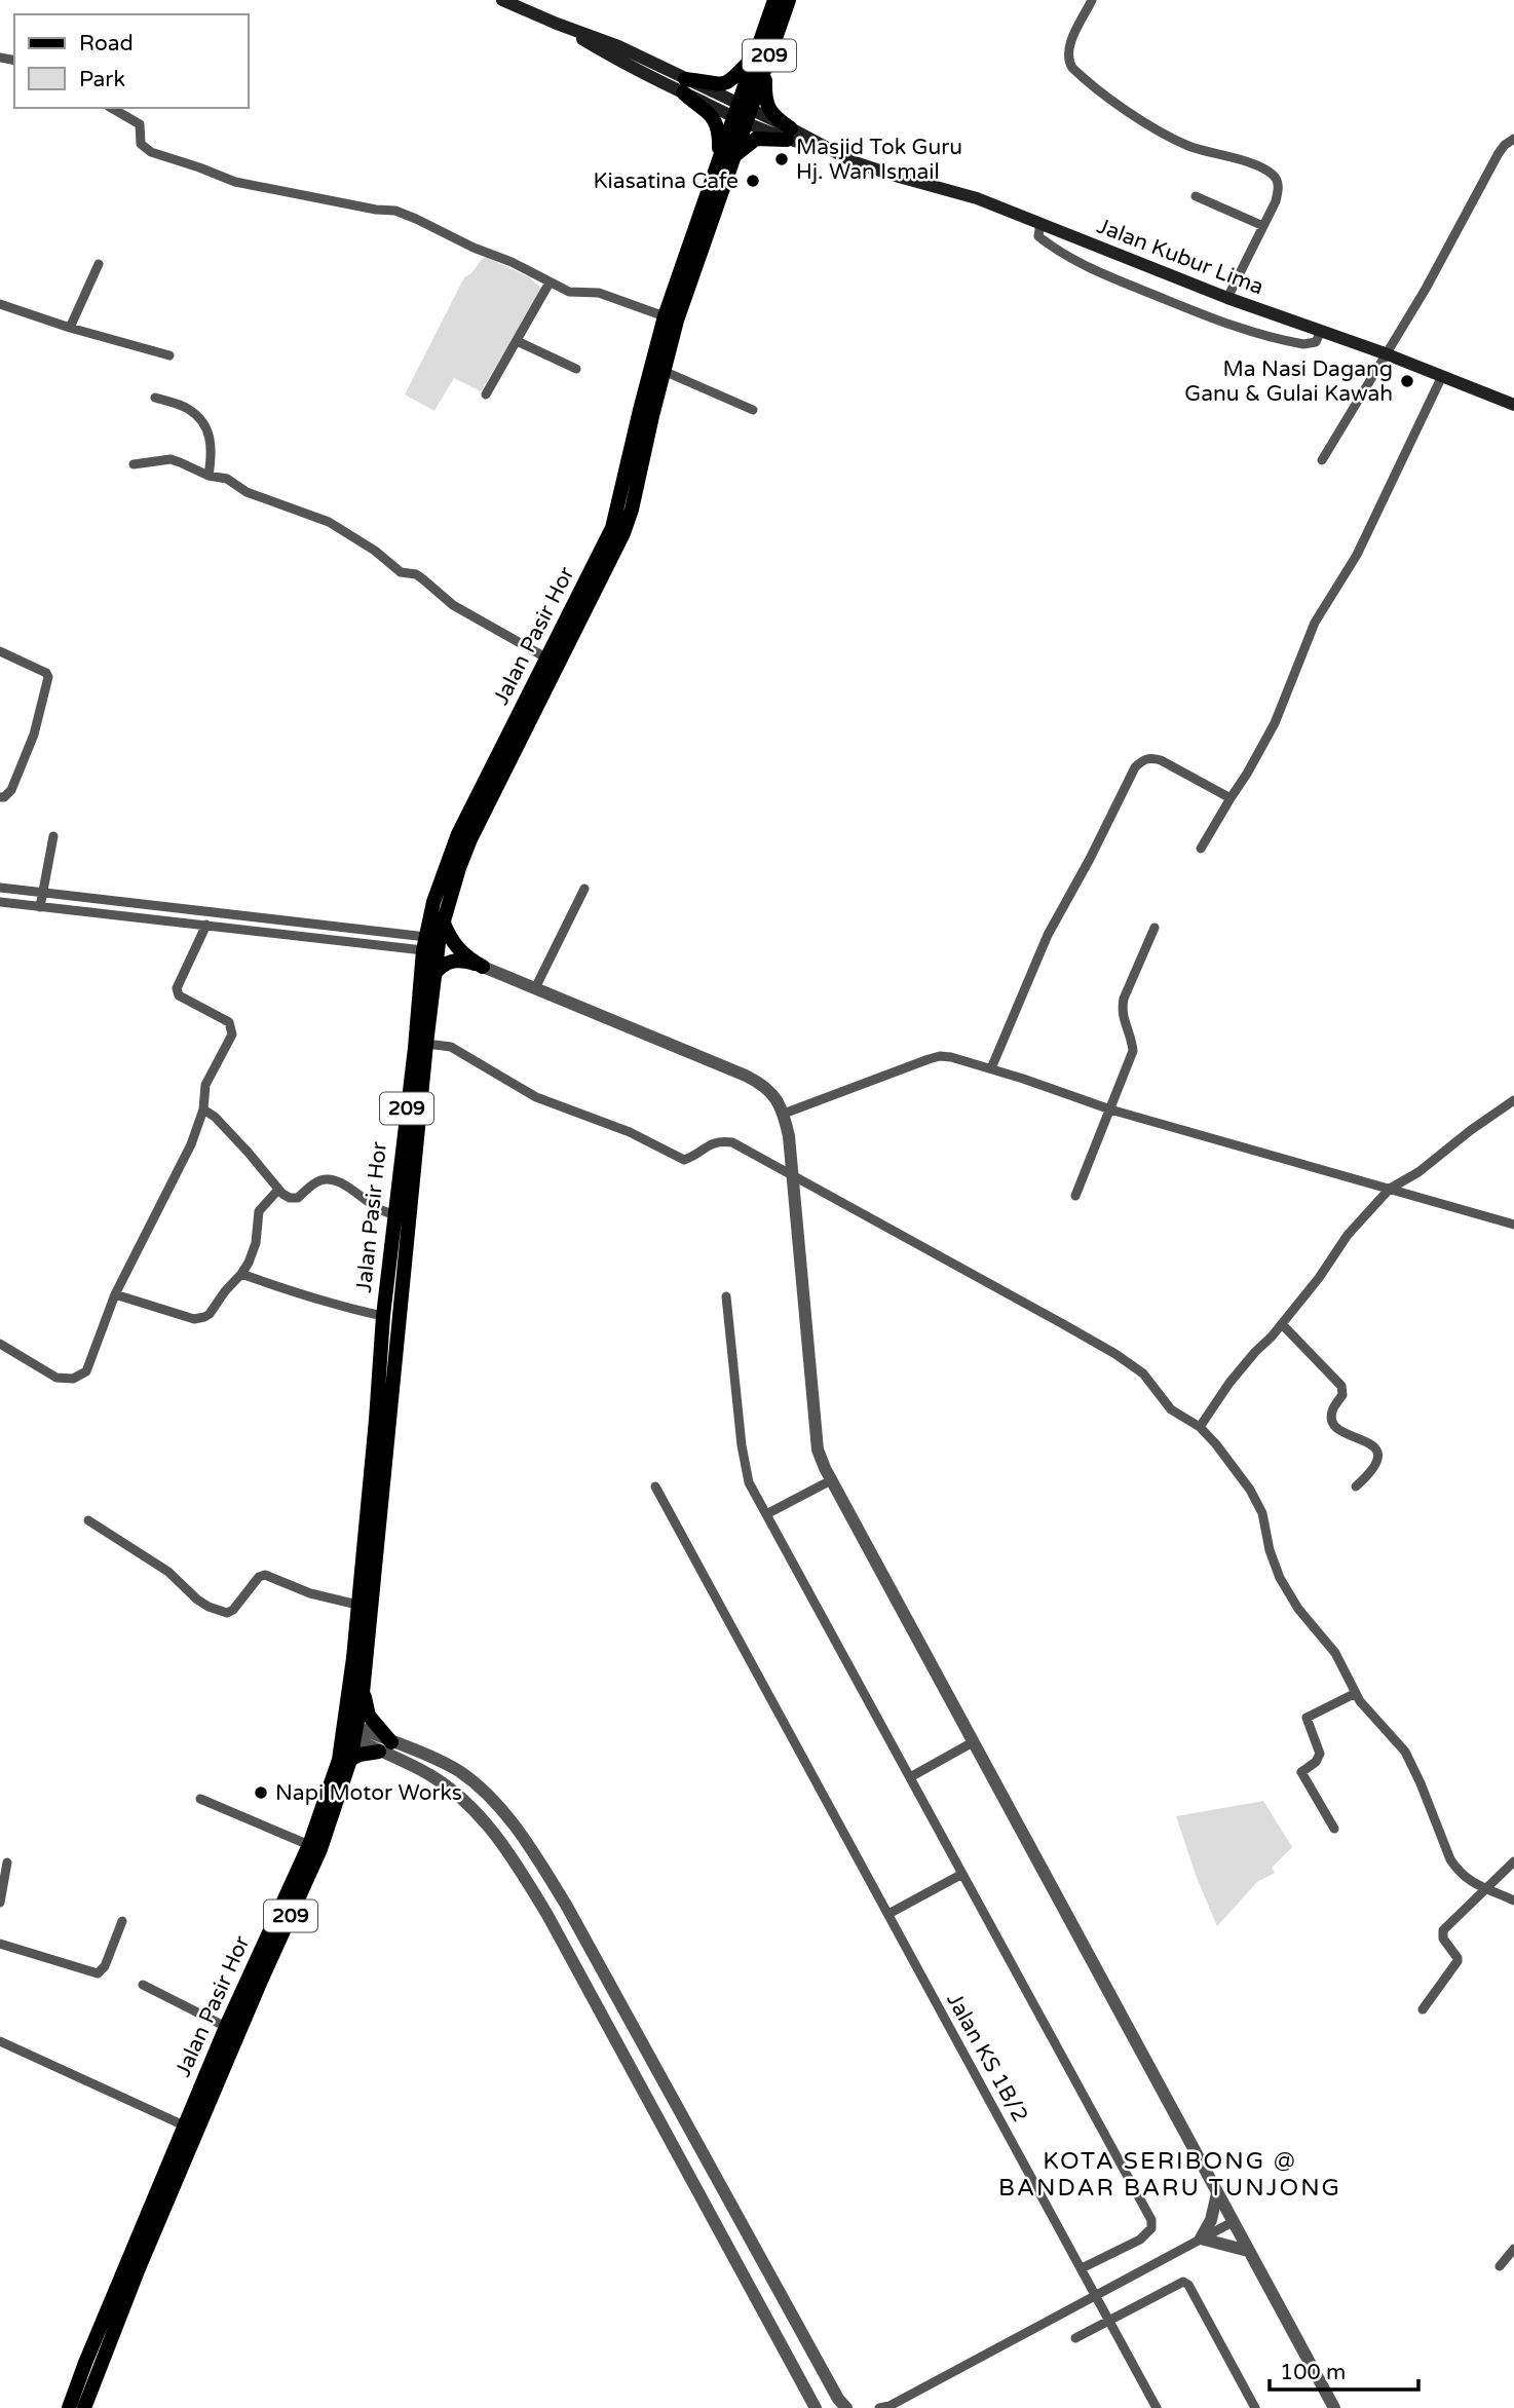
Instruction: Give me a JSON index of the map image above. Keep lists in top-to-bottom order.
{
  "streets": {
    "main road": ["209", "Jalan Kubur Lima", "Jalan Pasir Hor"],
    "street": ["Jalan KS 1B/2"]
  },
  "crossings": [
    ["Jalan Kubur Lima", "Jalan Pasir Hor"]
  ],
  "districts": ["KOTA SERIBONG @ BANDAR BARU TUNJONG"],
  "places": [
    "Masjid Tok Guru Hj. Wan Ismail",
    "Kiasatina Cafe",
    "Ma Nasi Dagang Ganu & Gulai Kawah",
    "Napi Motor Works"
  ],
  "legend": ["Road", "Park"],
  "scale_bar": "100 m"
}
